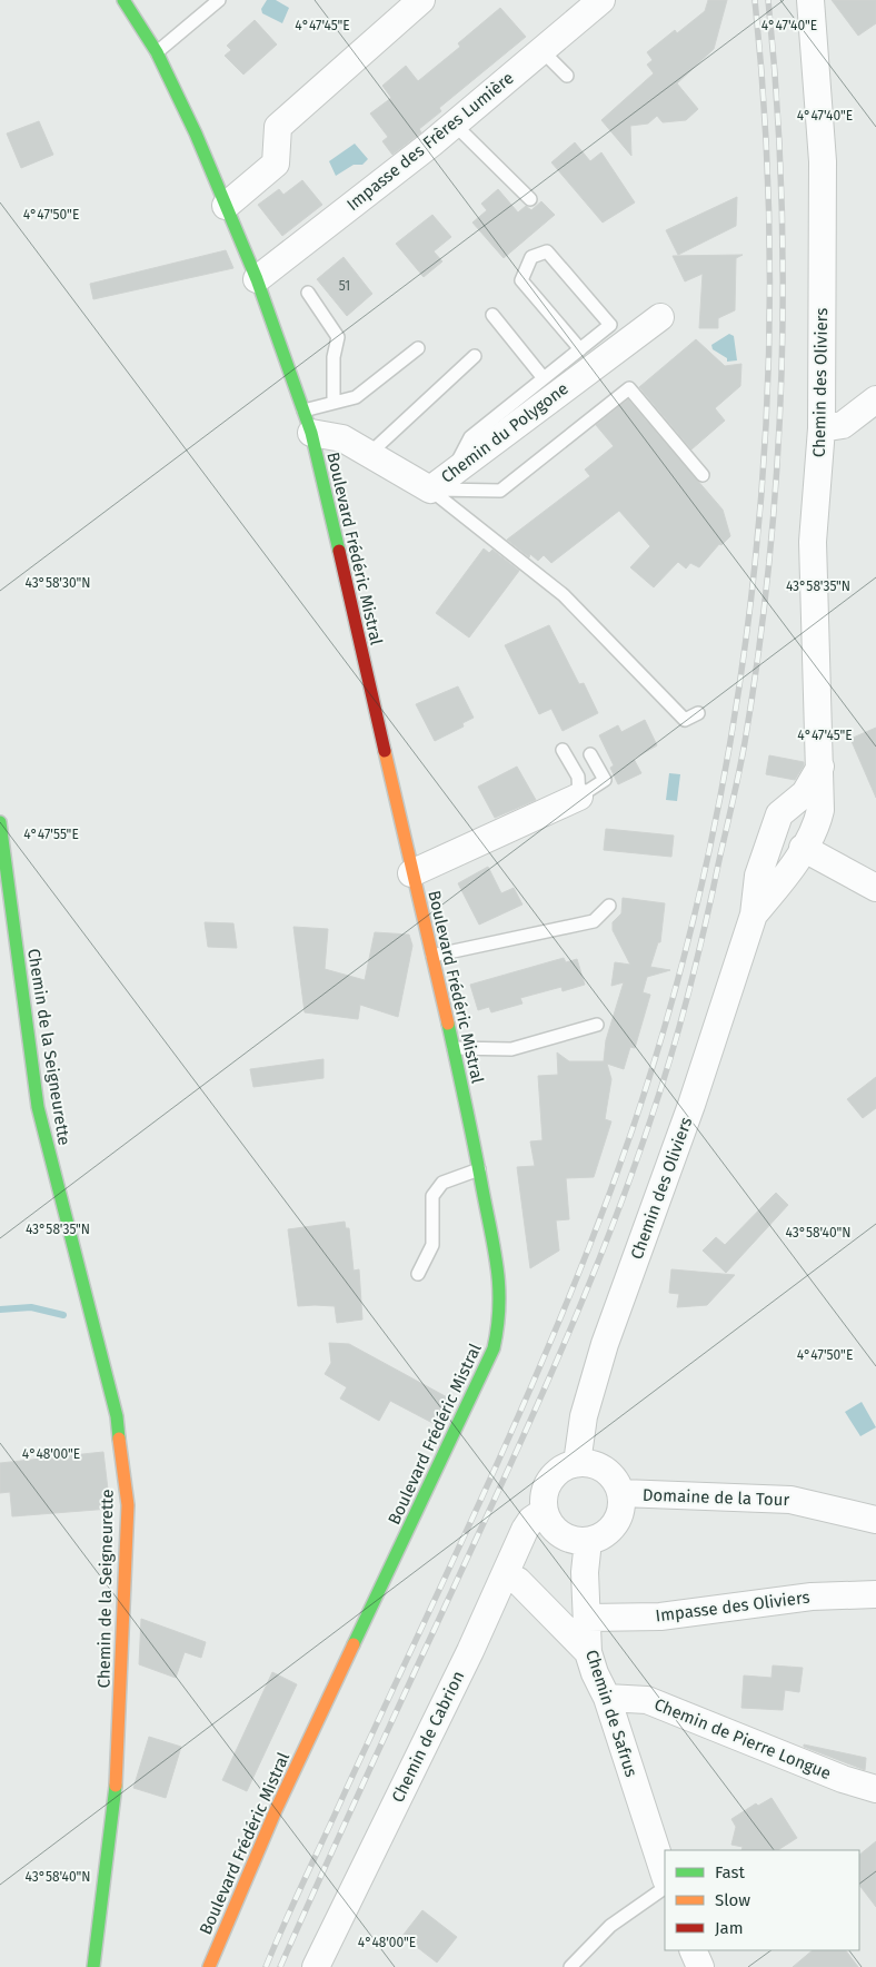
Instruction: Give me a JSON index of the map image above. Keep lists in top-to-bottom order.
{
  "streets": {
    "main road": ["Boulevard Frédéric Mistral", "Chemin de la Seigneurette"],
    "street": [
      "Impasse des Frères Lumière",
      "Chemin des Oliviers",
      "Chemin du Polygone",
      "Domaine de la Tour",
      "Impasse des Oliviers",
      "Chemin de Safrus",
      "Chemin de Cabrion",
      "Chemin de Pierre Longue"
    ]
  },
  "crossings": [
    ["Impasse des Frères Lumière", "Boulevard Frédéric Mistral"],
    ["Chemin des Oliviers", "Domaine de la Tour"],
    ["Chemin des Oliviers", "Chemin de Safrus"],
    ["Chemin des Oliviers", "Chemin de Cabrion"],
    ["Chemin du Polygone", "Boulevard Frédéric Mistral"],
    ["Domaine de la Tour", "Chemin de Safrus"],
    ["Domaine de la Tour", "Chemin de Cabrion"],
    ["Impasse des Oliviers", "Chemin de Safrus"],
    ["Chemin de Safrus", "Chemin de Cabrion"],
    ["Chemin de Safrus", "Chemin de Pierre Longue"]
  ],
  "house_numbers": ["51"],
  "legend": ["Fast", "Slow", "Jam"],
  "coordinates": [
    "4°47'45\"E",
    "4°47'40\"E",
    "4°47'50\"E",
    "43°58'30\"N",
    "43°58'35\"N",
    "4°47'55\"E",
    "43°58'40\"N",
    "4°48'00\"E"
  ]
}
